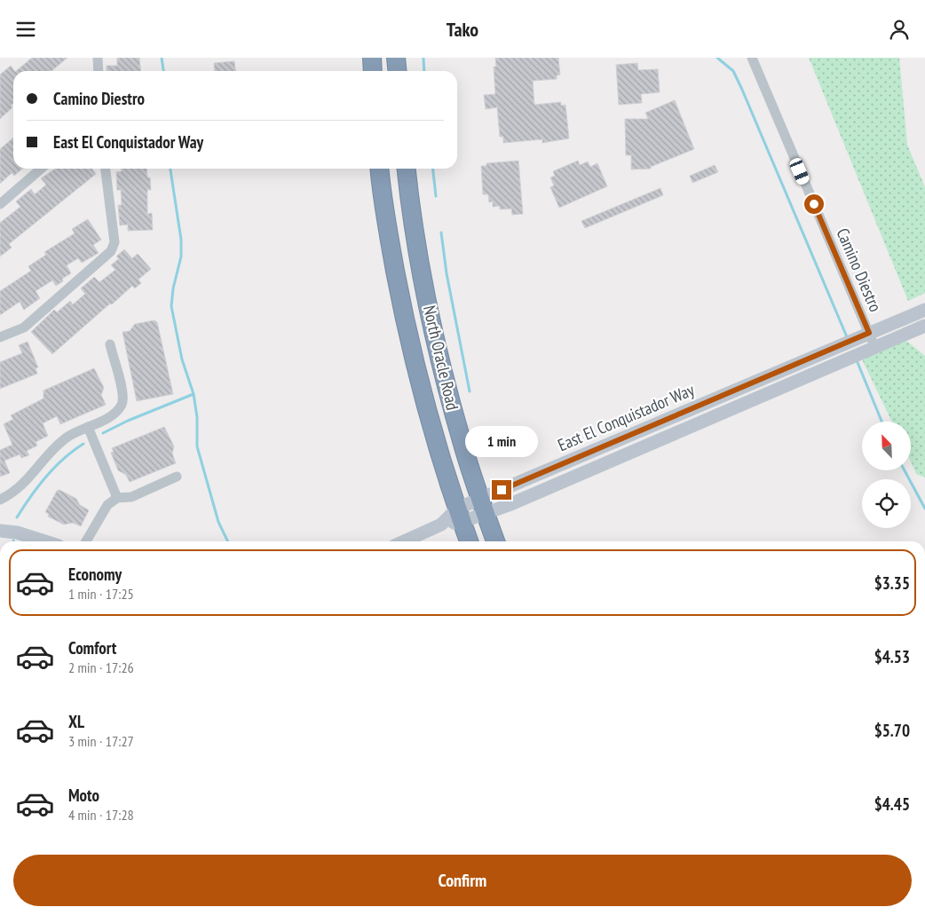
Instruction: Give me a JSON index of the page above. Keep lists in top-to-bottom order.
{
  "streets": {
    "highway": ["North Oracle Road"],
    "street": ["Camino Diestro", "East El Conquistador Way"]
  },
  "crossings": [
    ["Camino Diestro", "East El Conquistador Way"],
    ["North Oracle Road", "East El Conquistador Way"]
  ],
  "north": "top left",
  "page": {
    "header": "Tako",
    "banner": ["Camino Diestro", "East El Conquistador Way"],
    "bubble": "1 min",
    "list": [
      {
        "name": "Economy",
        "note": "1 min · 17:25",
        "value": "$3.35"
      },
      {
        "name": "Comfort",
        "note": "2 min · 17:26",
        "value": "$4.53"
      },
      {
        "name": "XL",
        "note": "3 min · 17:27",
        "value": "$5.70"
      },
      {
        "name": "Moto",
        "note": "4 min · 17:28",
        "value": "$4.45"
      }
    ],
    "buttons": "Confirm"
  }
}
